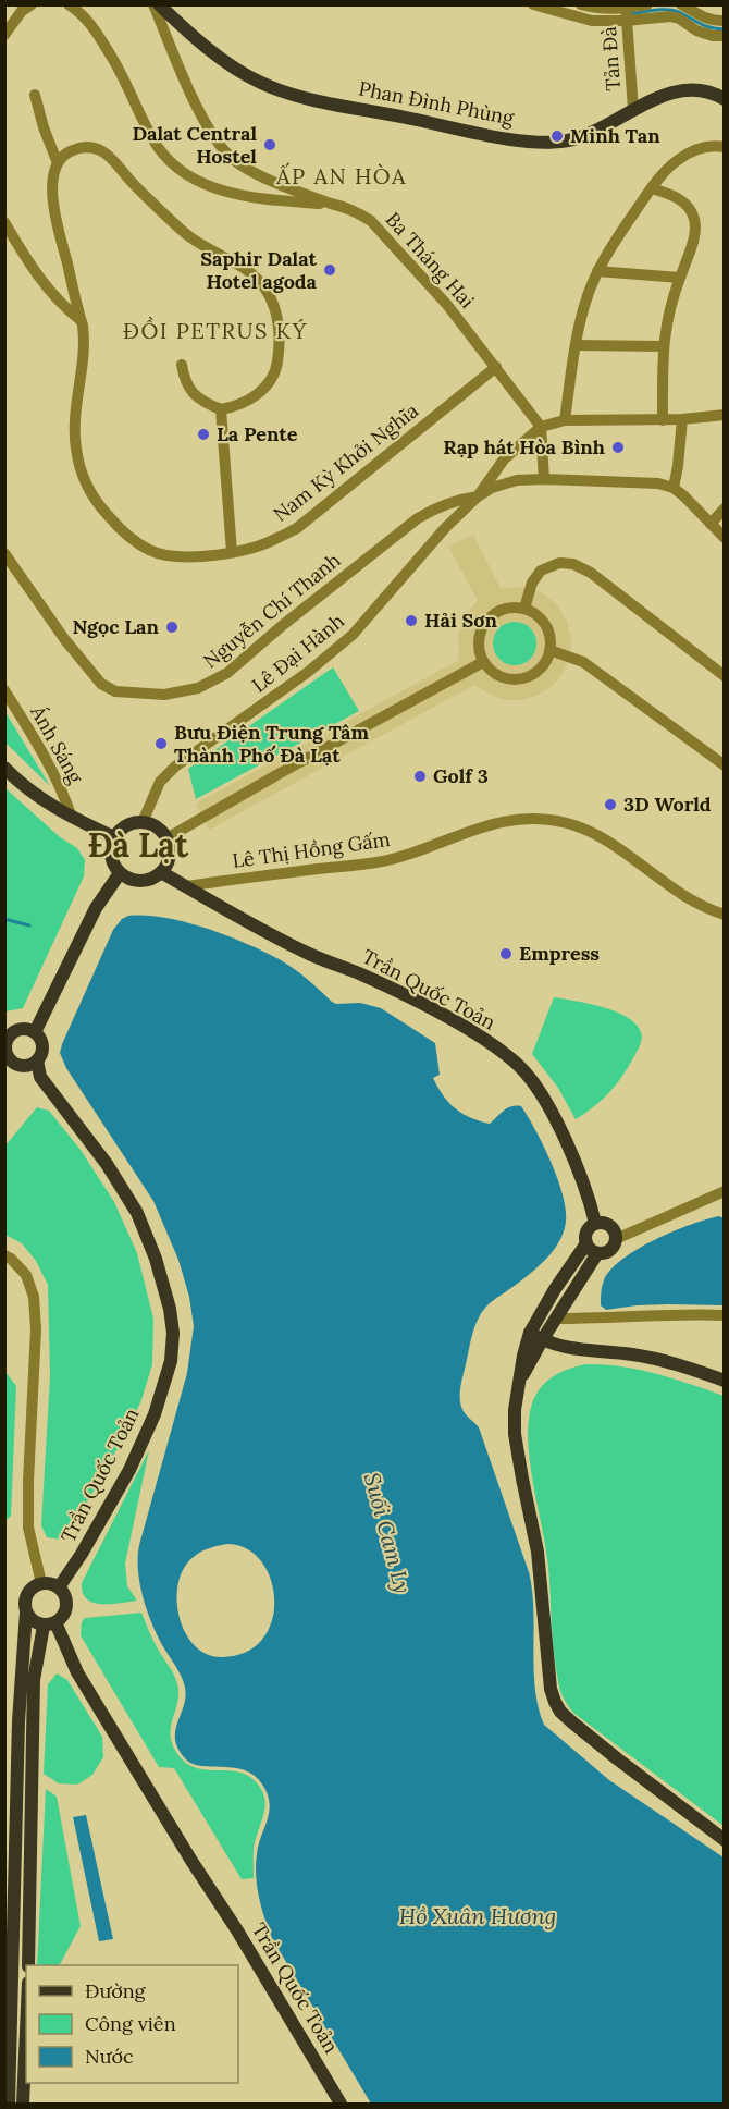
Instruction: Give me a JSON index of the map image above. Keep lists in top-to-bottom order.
{
  "streets": {
    "main road": ["Phan Đình Phùng", "Trần Quốc Toản"],
    "street": [
      "Tản Đà",
      "Ba Tháng Hai",
      "Nam Kỳ Khởi Nghĩa",
      "Nguyễn Chí Thanh",
      "Lê Đại Hành",
      "Ánh Sáng",
      "Lê Thị Hồng Gấm"
    ]
  },
  "crossings": [
    ["Tản Đà", "Phan Đình Phùng"],
    ["Ba Tháng Hai", "Nam Kỳ Khởi Nghĩa"],
    ["Nguyễn Chí Thanh", "Lê Đại Hành"],
    ["Lê Đại Hành", "Trần Quốc Toản"],
    ["Lê Thị Hồng Gấm", "Trần Quốc Toản"]
  ],
  "districts": ["ẤP AN HÒA", "ĐỒI PETRUS KÝ", "Đà Lạt"],
  "water": ["Suối Cam Ly", "Hồ Xuân Hương"],
  "places": [
    "Minh Tan",
    "Dalat Central Hostel",
    "Saphir Dalat Hotel agoda",
    "La Pente",
    "Rạp hát Hòa Bình",
    "Hải Sơn",
    "Ngọc Lan",
    "Bưu Điện Trung Tâm Thành Phố Đà Lạt",
    "Golf 3",
    "3D World",
    "Empress"
  ],
  "legend": ["Đường", "Công viên", "Nước"]
}
